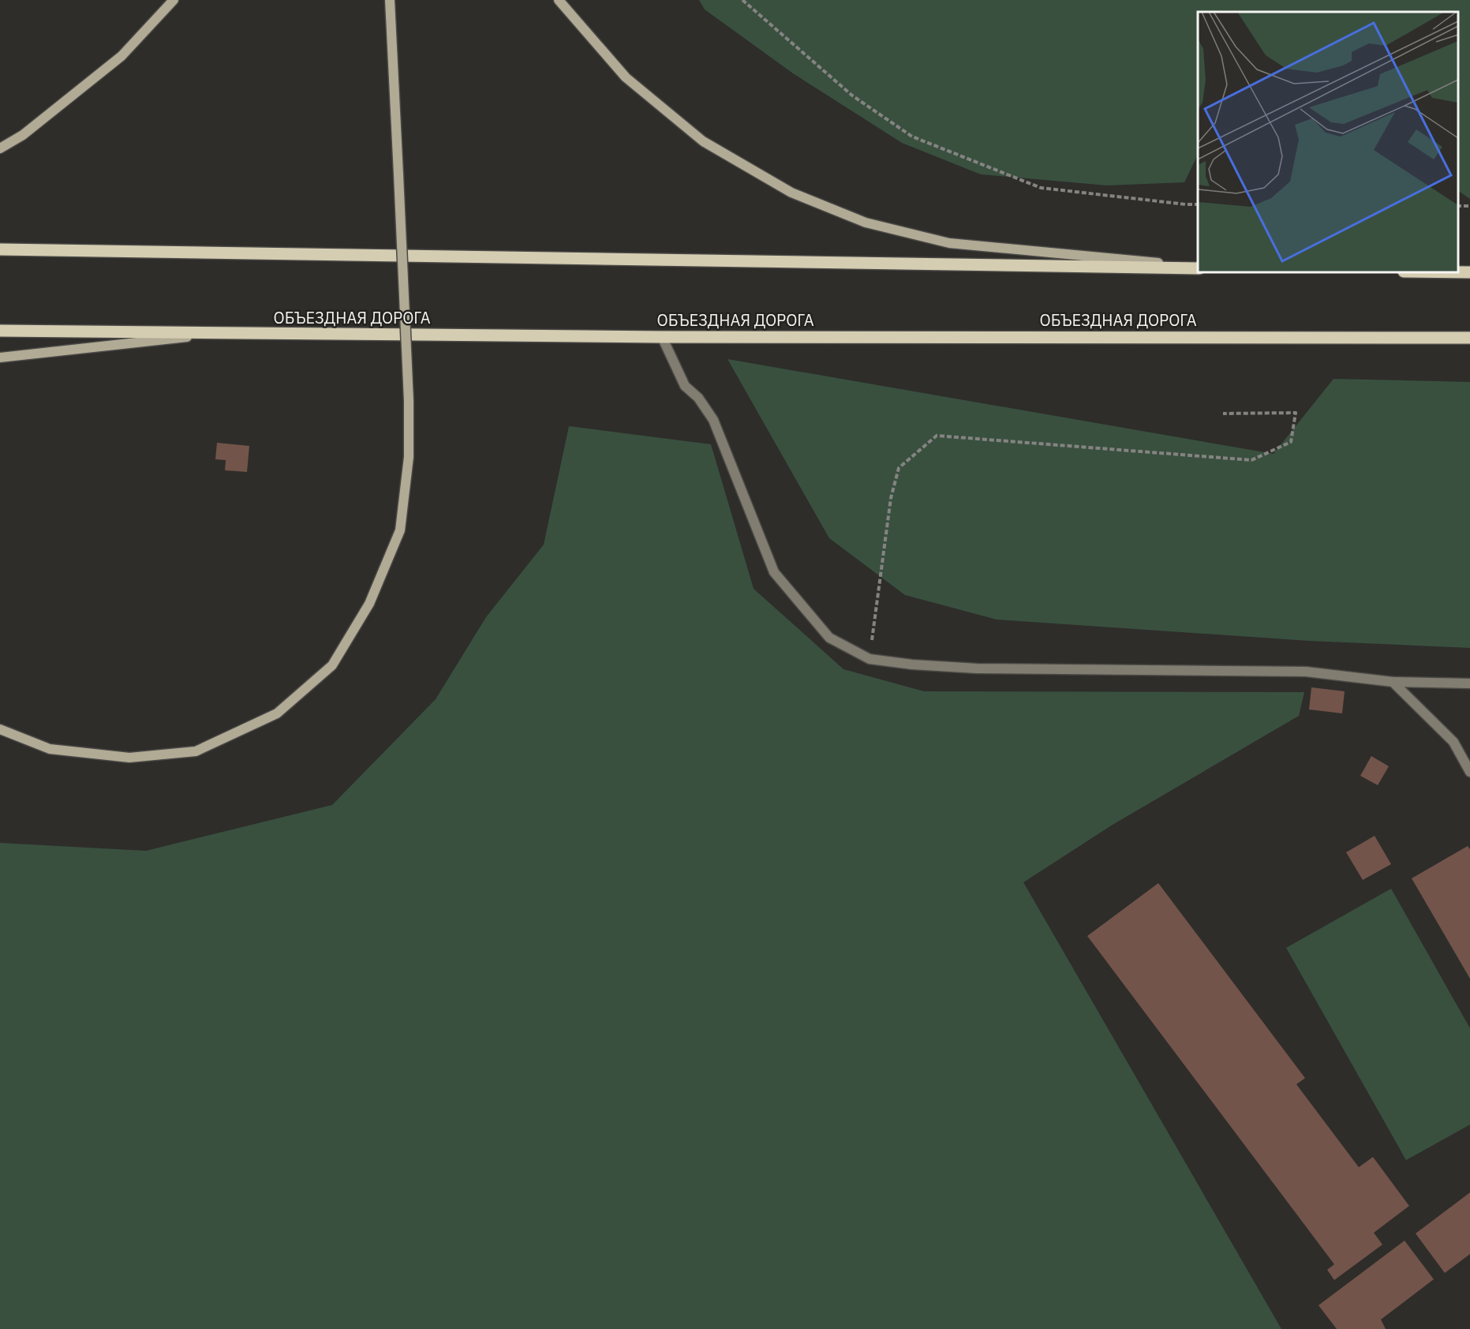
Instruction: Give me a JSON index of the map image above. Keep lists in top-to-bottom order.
{
  "streets": {
    "main road": ["ОБЪЕЗДНАЯ ДОРОГА"]
  }
}
